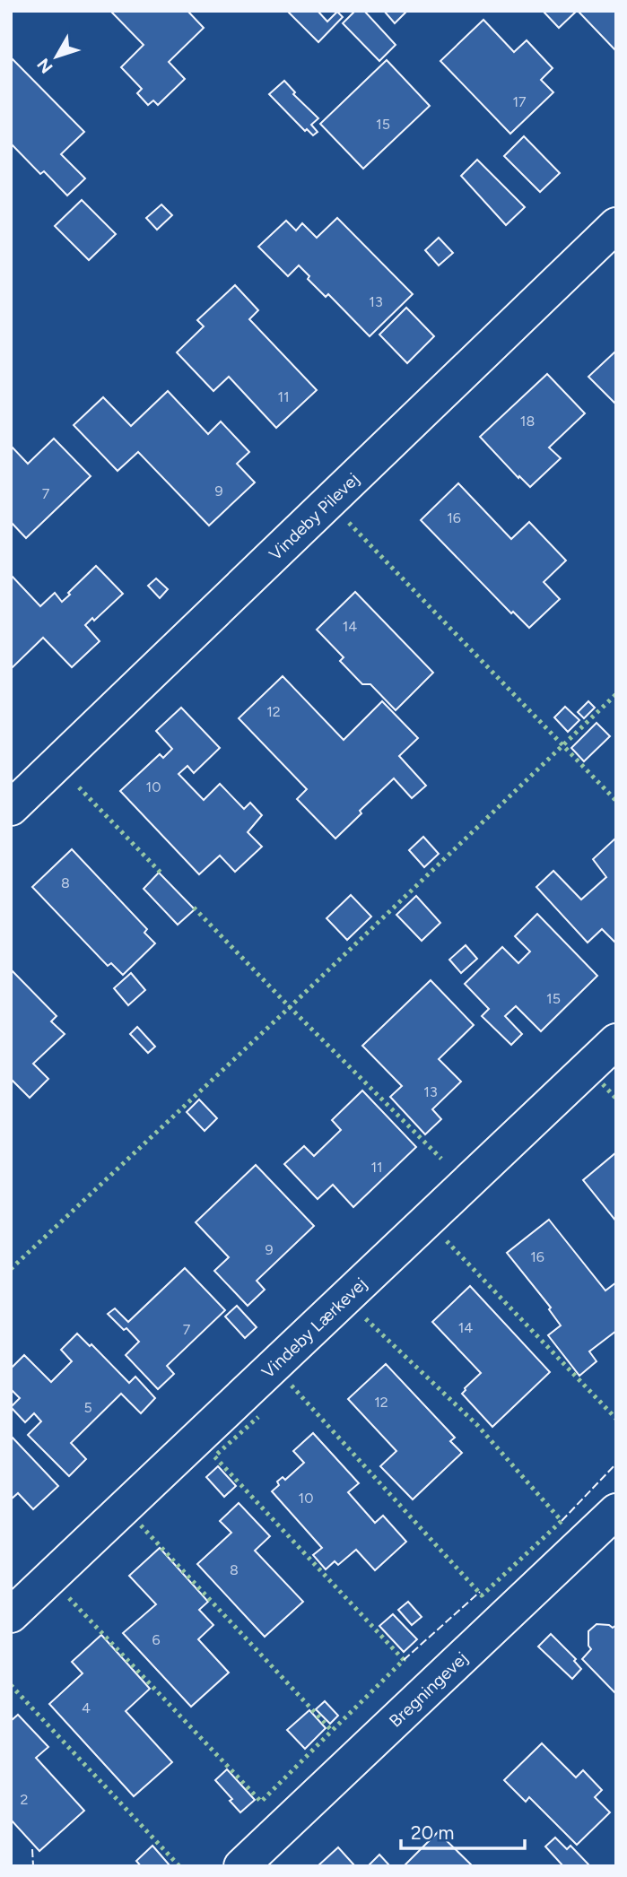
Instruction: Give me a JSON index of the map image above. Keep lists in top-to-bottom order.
{
  "streets": {
    "street": ["Vindeby Pilevej", "Vindeby Lærkevej", "Bregningevej"]
  },
  "house_numbers": [
    "17",
    "15",
    "13",
    "11",
    "18",
    "9",
    "7",
    "16",
    "14",
    "12",
    "10",
    "8",
    "15",
    "13",
    "11",
    "9",
    "16",
    "14",
    "7",
    "12",
    "5",
    "10",
    "8",
    "6",
    "4",
    "2"
  ],
  "scale_bar": "20 m",
  "north": "bottom left"
}
